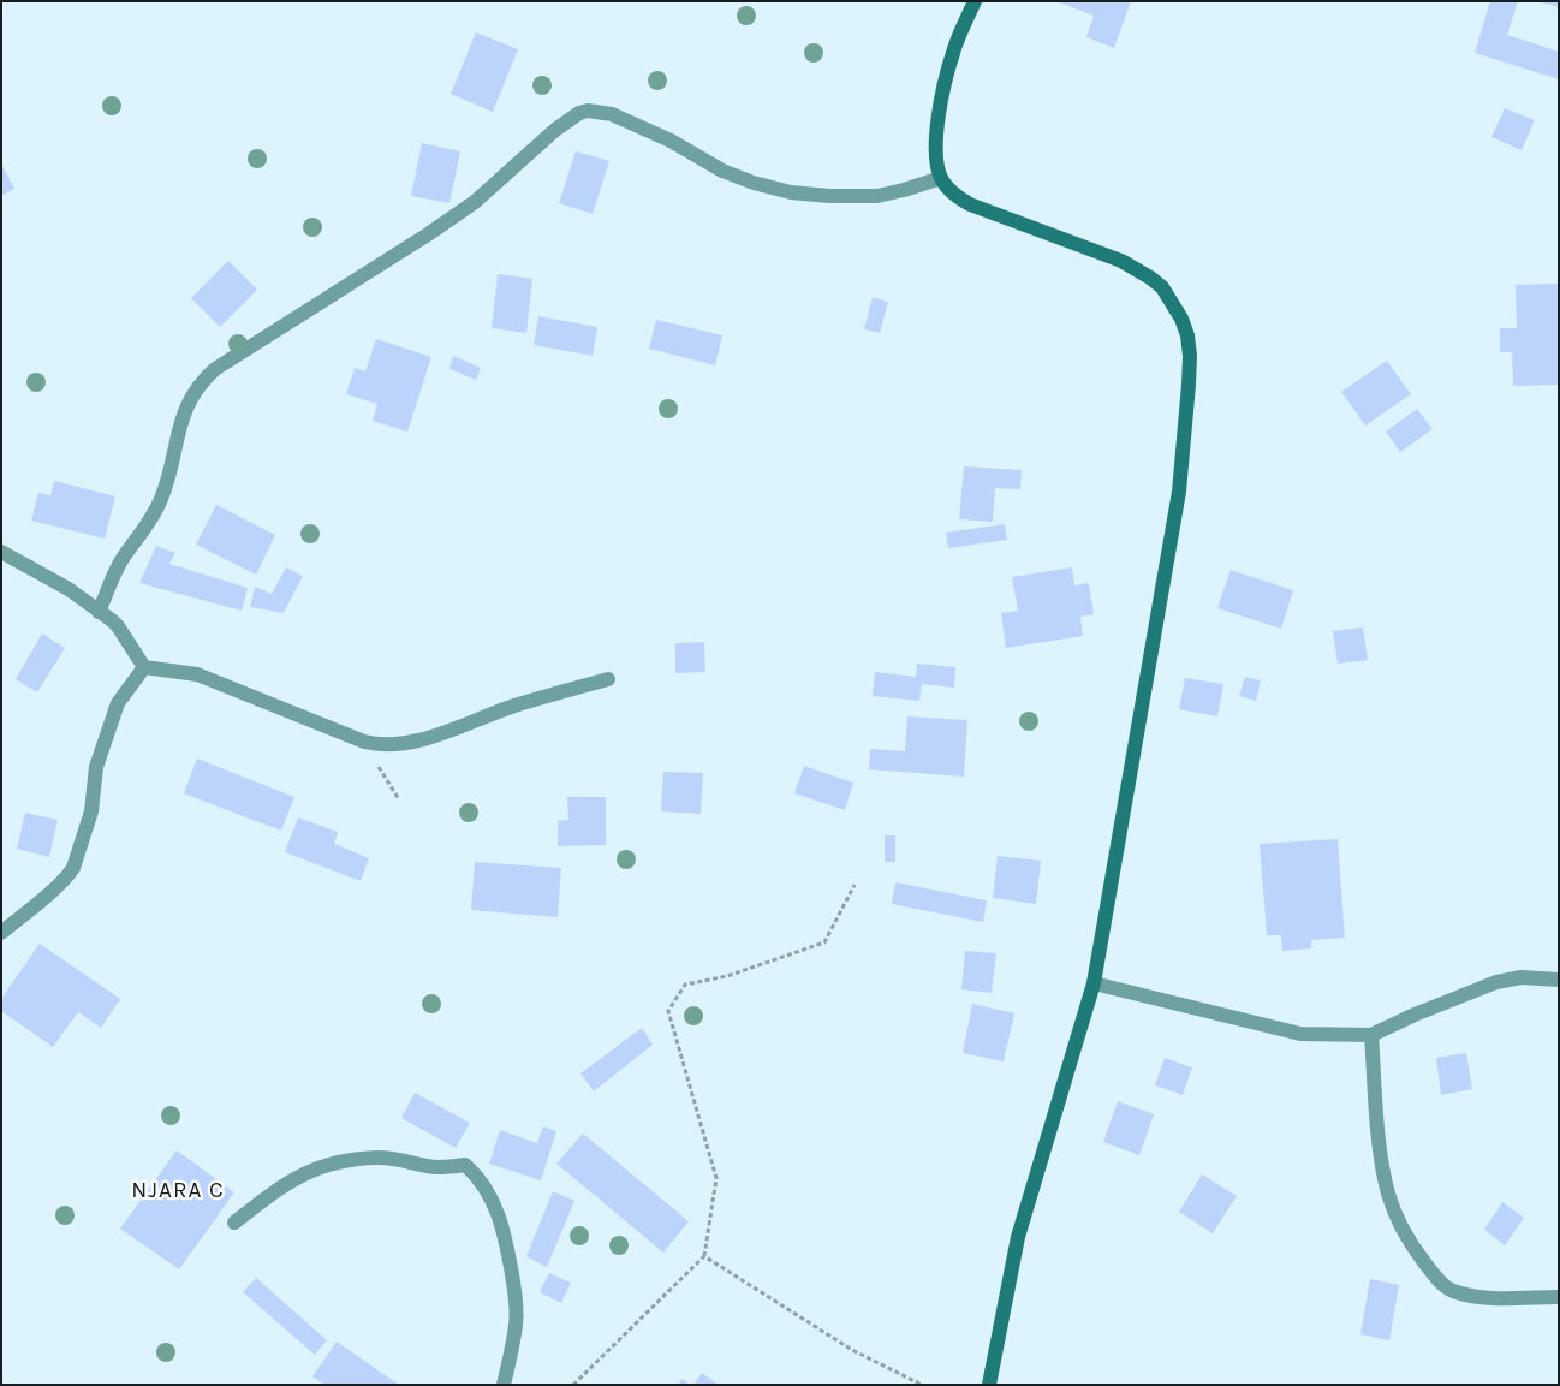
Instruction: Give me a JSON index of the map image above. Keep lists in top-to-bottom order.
{
  "districts": ["NJARA C"]
}
